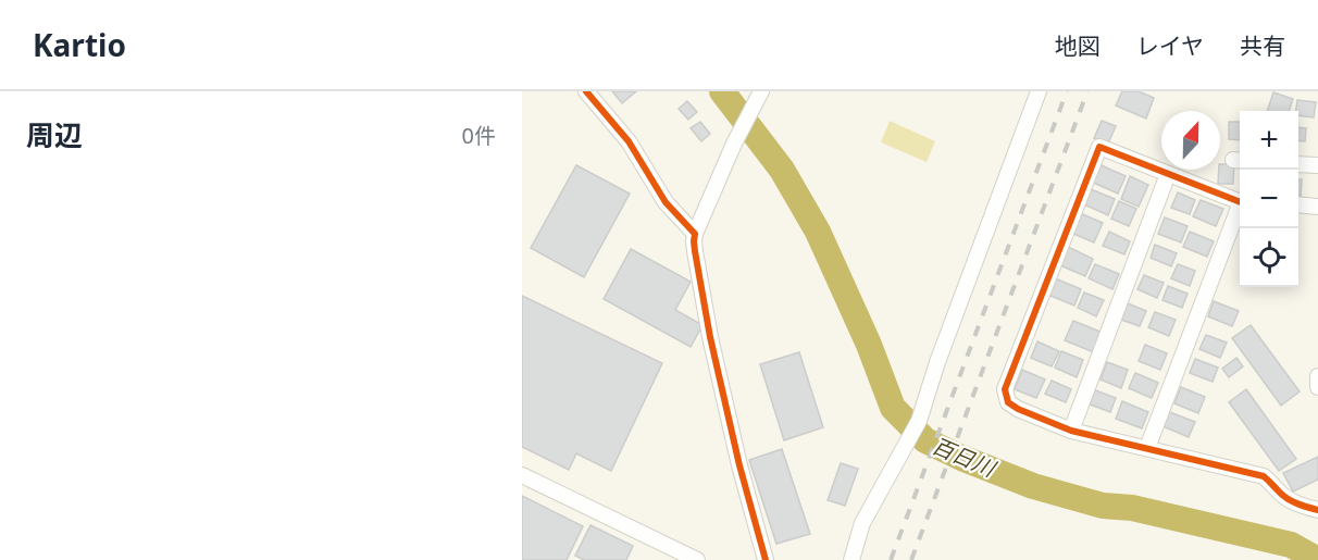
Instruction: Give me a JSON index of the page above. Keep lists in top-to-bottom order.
{
  "water": ["百日川"],
  "north": "top",
  "page": {
    "header": "Kartio",
    "nav": ["地図", "レイヤ", "共有"],
    "heading": ["周辺", "0件"],
    "map_buttons": ["+", "−"]
  }
}
